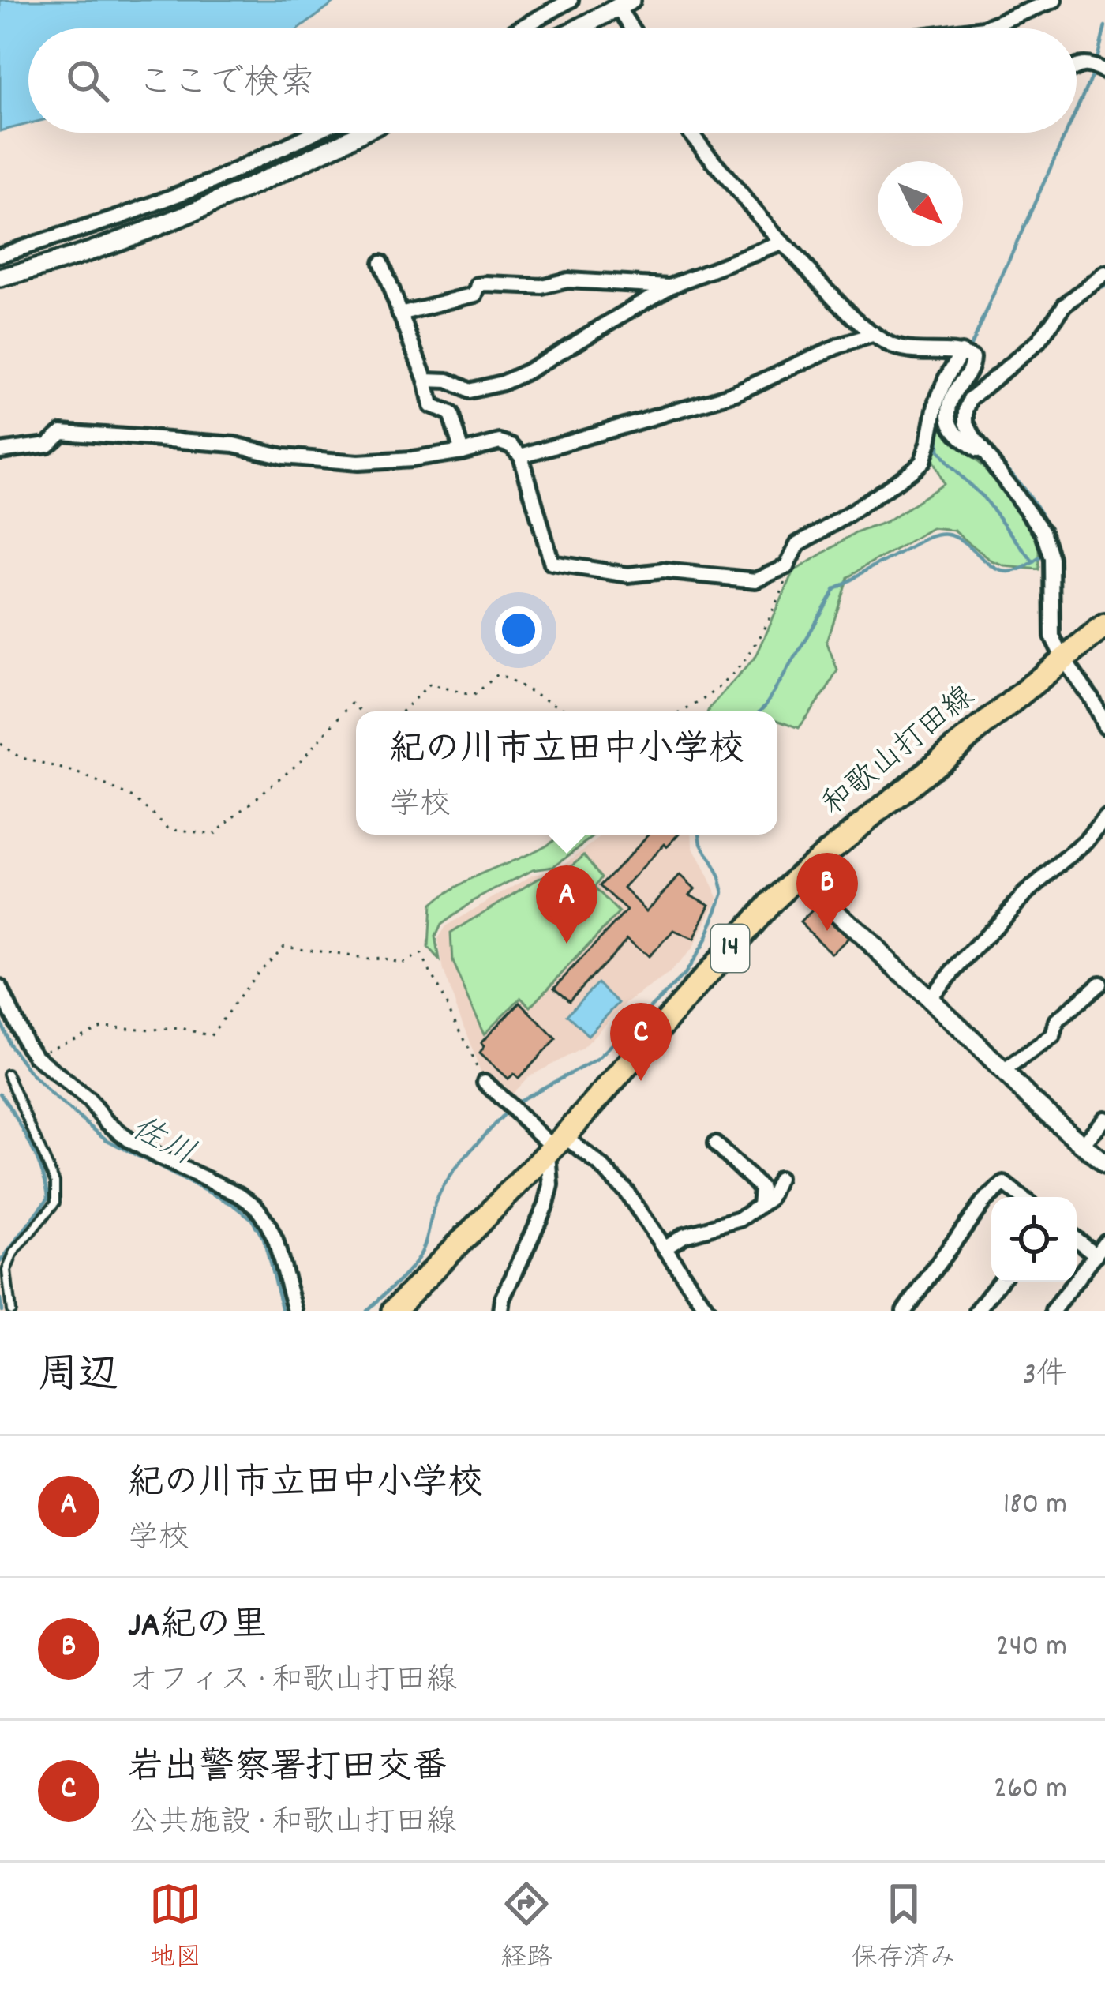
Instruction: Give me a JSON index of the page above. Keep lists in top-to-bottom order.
{
  "streets": {
    "main road": ["和歌山打田線", "14"]
  },
  "water": ["佐川"],
  "north": "bottom right",
  "page": {
    "search": "ここで検索",
    "popup": ["紀の川市立田中小学校", "学校"],
    "pins": ["B", "A", "C"],
    "heading": ["周辺", "3件"],
    "list": [
      {
        "mark": "A",
        "name": "紀の川市立田中小学校",
        "note": "学校",
        "value": "180 m"
      },
      {
        "mark": "B",
        "name": "JA紀の里",
        "note": "オフィス · 和歌山打田線",
        "value": "240 m"
      },
      {
        "mark": "C",
        "name": "岩出警察署打田交番",
        "note": "公共施設 · 和歌山打田線",
        "value": "260 m"
      }
    ],
    "nav": ["地図", "経路", "保存済み"]
  }
}
